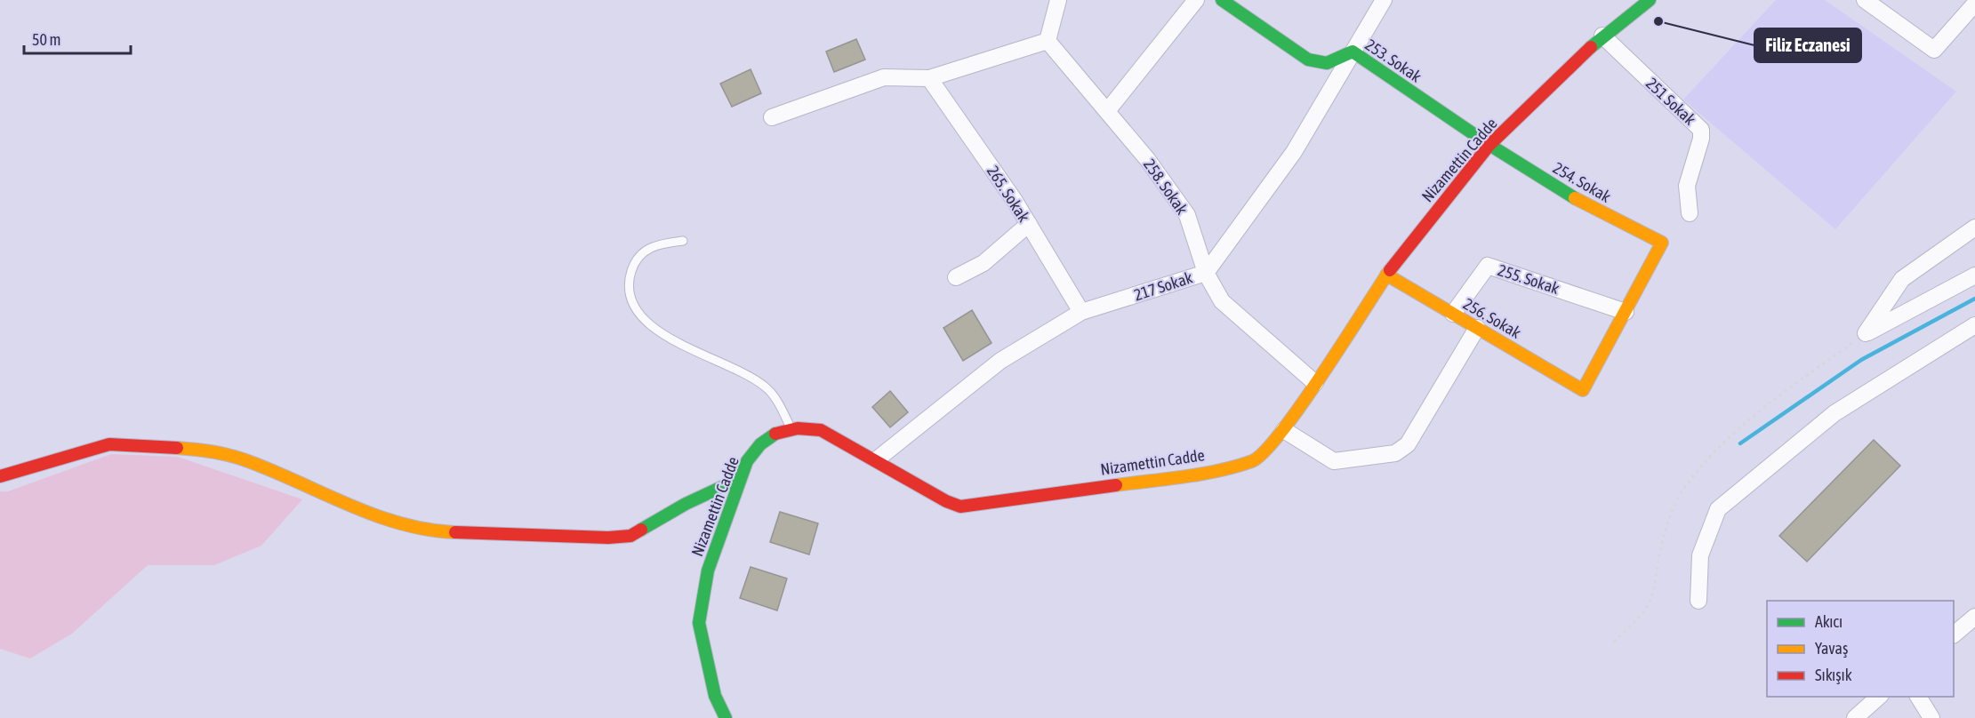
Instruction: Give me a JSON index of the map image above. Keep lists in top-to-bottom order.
{
  "streets": {
    "street": [
      "253. Sokak",
      "251 Sokak",
      "Nizamettin Cadde",
      "254. Sokak",
      "258. Sokak",
      "265. Sokak",
      "255. Sokak",
      "217 Sokak",
      "256. Sokak"
    ]
  },
  "crossings": [
    ["253. Sokak", "Nizamettin Cadde"],
    ["253. Sokak", "254. Sokak"],
    ["253. Sokak", "217 Sokak"],
    ["251 Sokak", "Nizamettin Cadde"],
    ["Nizamettin Cadde", "254. Sokak"],
    ["Nizamettin Cadde", "258. Sokak"],
    ["Nizamettin Cadde", "217 Sokak"],
    ["Nizamettin Cadde", "256. Sokak"],
    ["254. Sokak", "255. Sokak"],
    ["254. Sokak", "256. Sokak"],
    ["258. Sokak", "217 Sokak"],
    ["265. Sokak", "217 Sokak"],
    ["255. Sokak", "256. Sokak"]
  ],
  "places": ["Filiz Eczanesi"],
  "legend": ["Akıcı", "Yavaş", "Sıkışık"],
  "scale_bar": "50 m"
}
